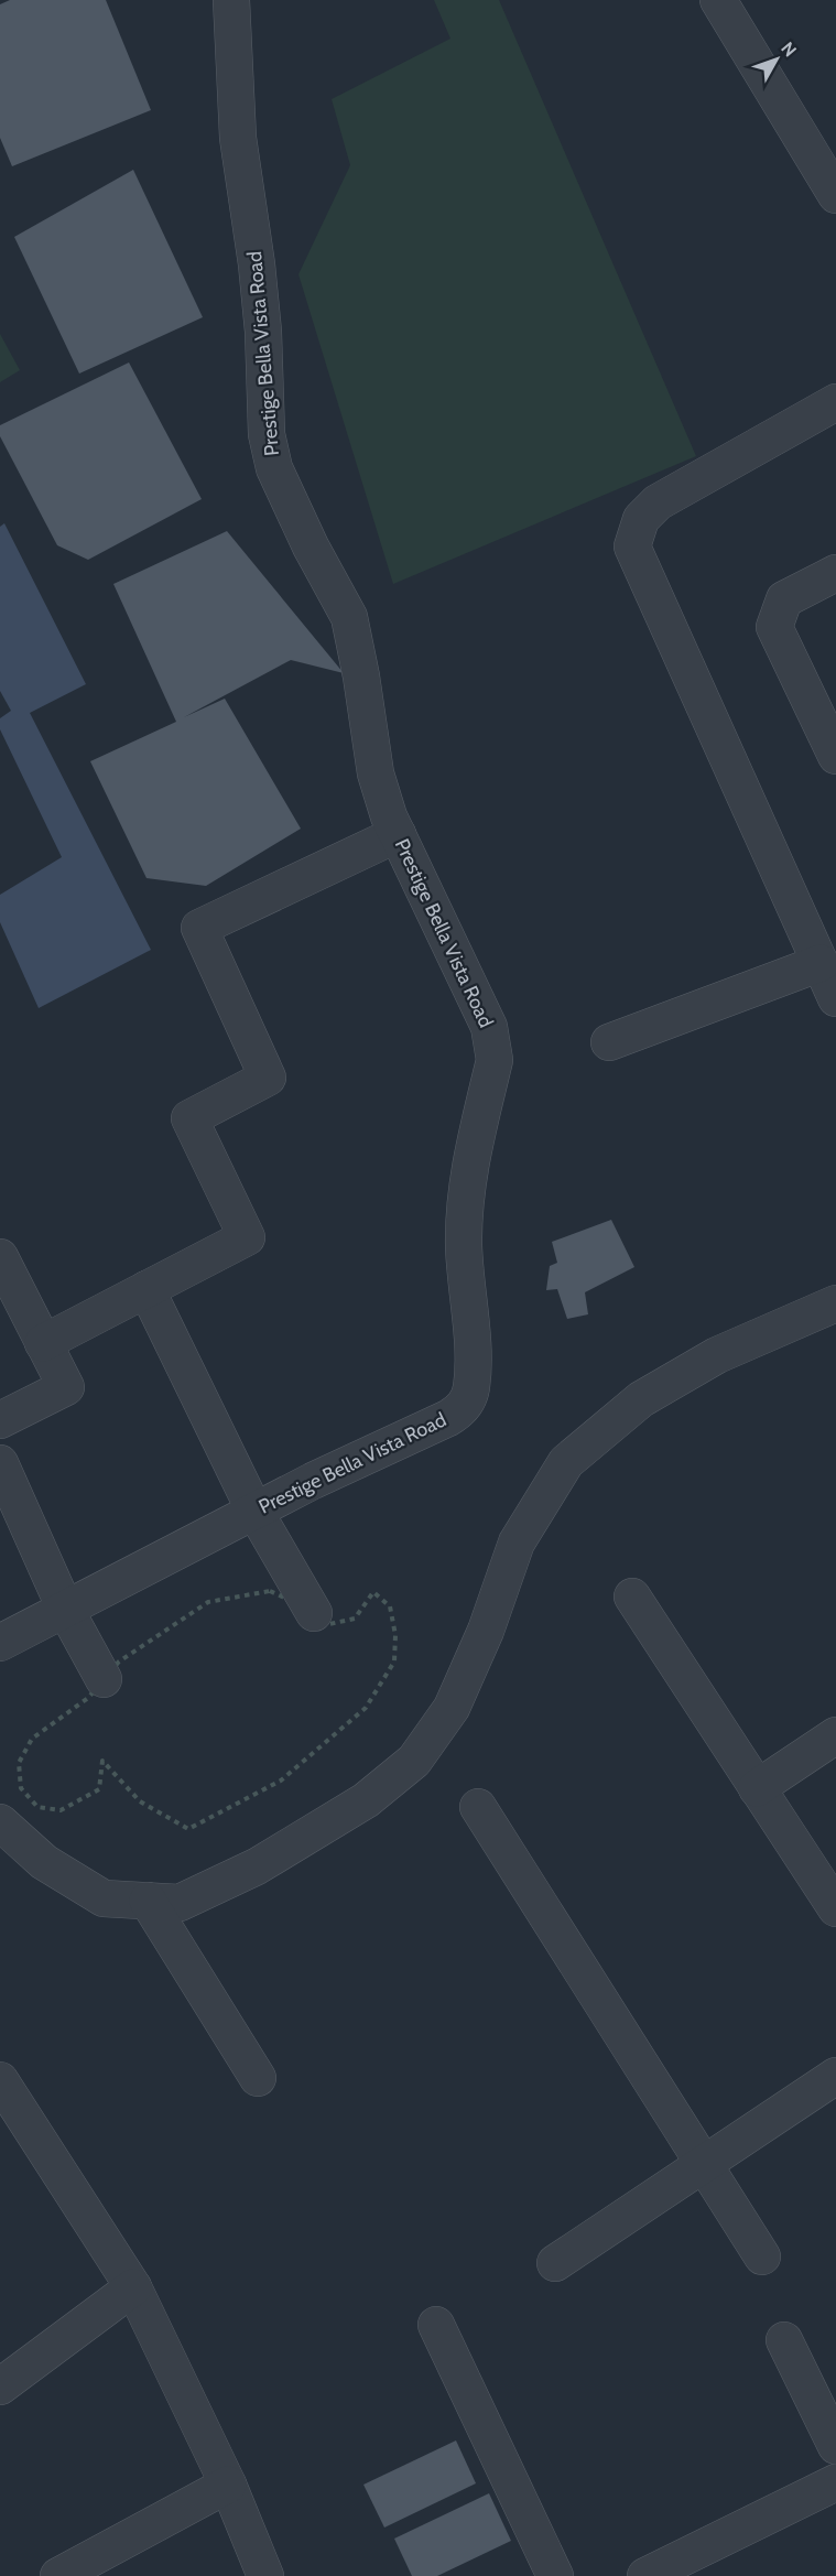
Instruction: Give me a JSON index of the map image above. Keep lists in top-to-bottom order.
{
  "streets": {
    "street": ["Prestige Bella Vista Road"]
  },
  "north": "top right"
}
